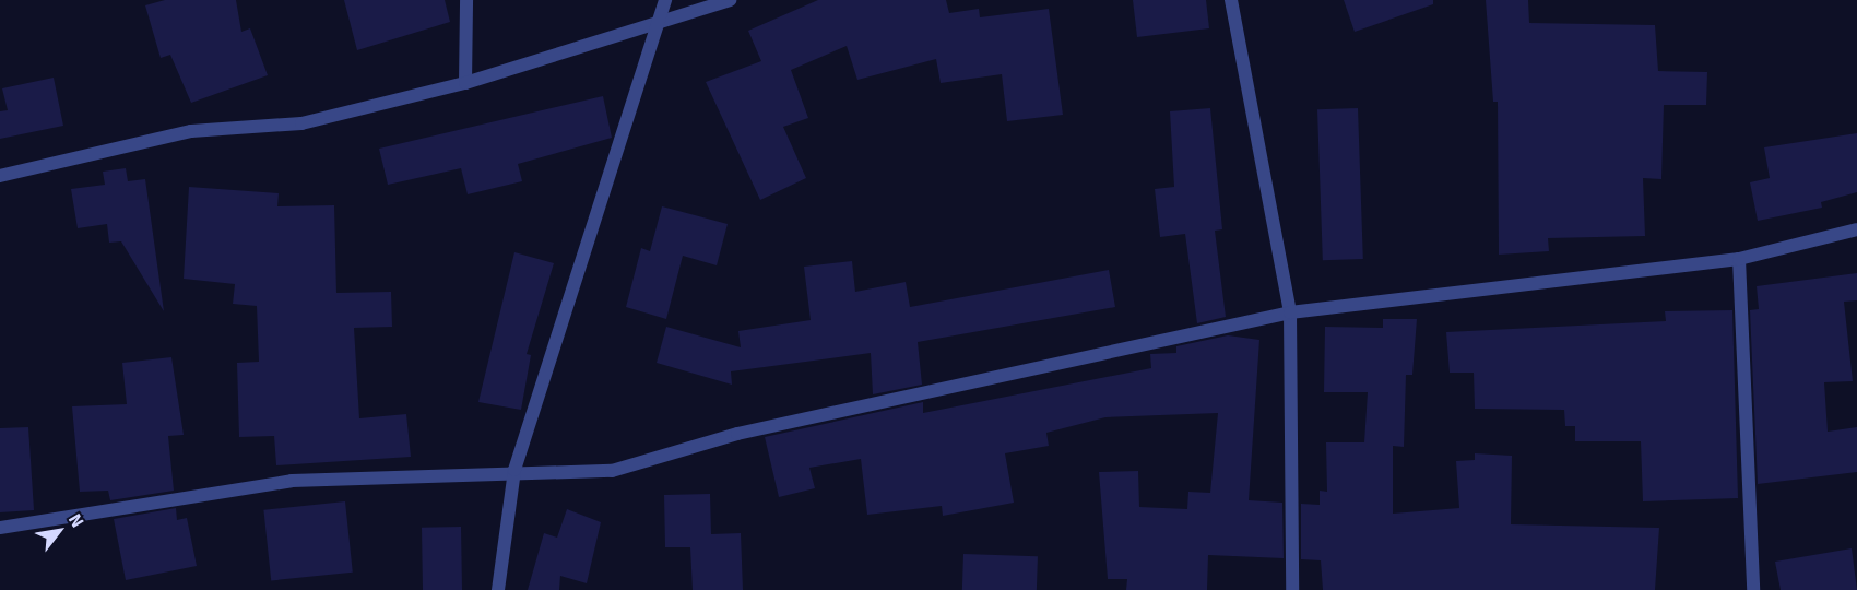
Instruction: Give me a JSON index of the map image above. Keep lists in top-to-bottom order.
{
  "north": "top right"
}
